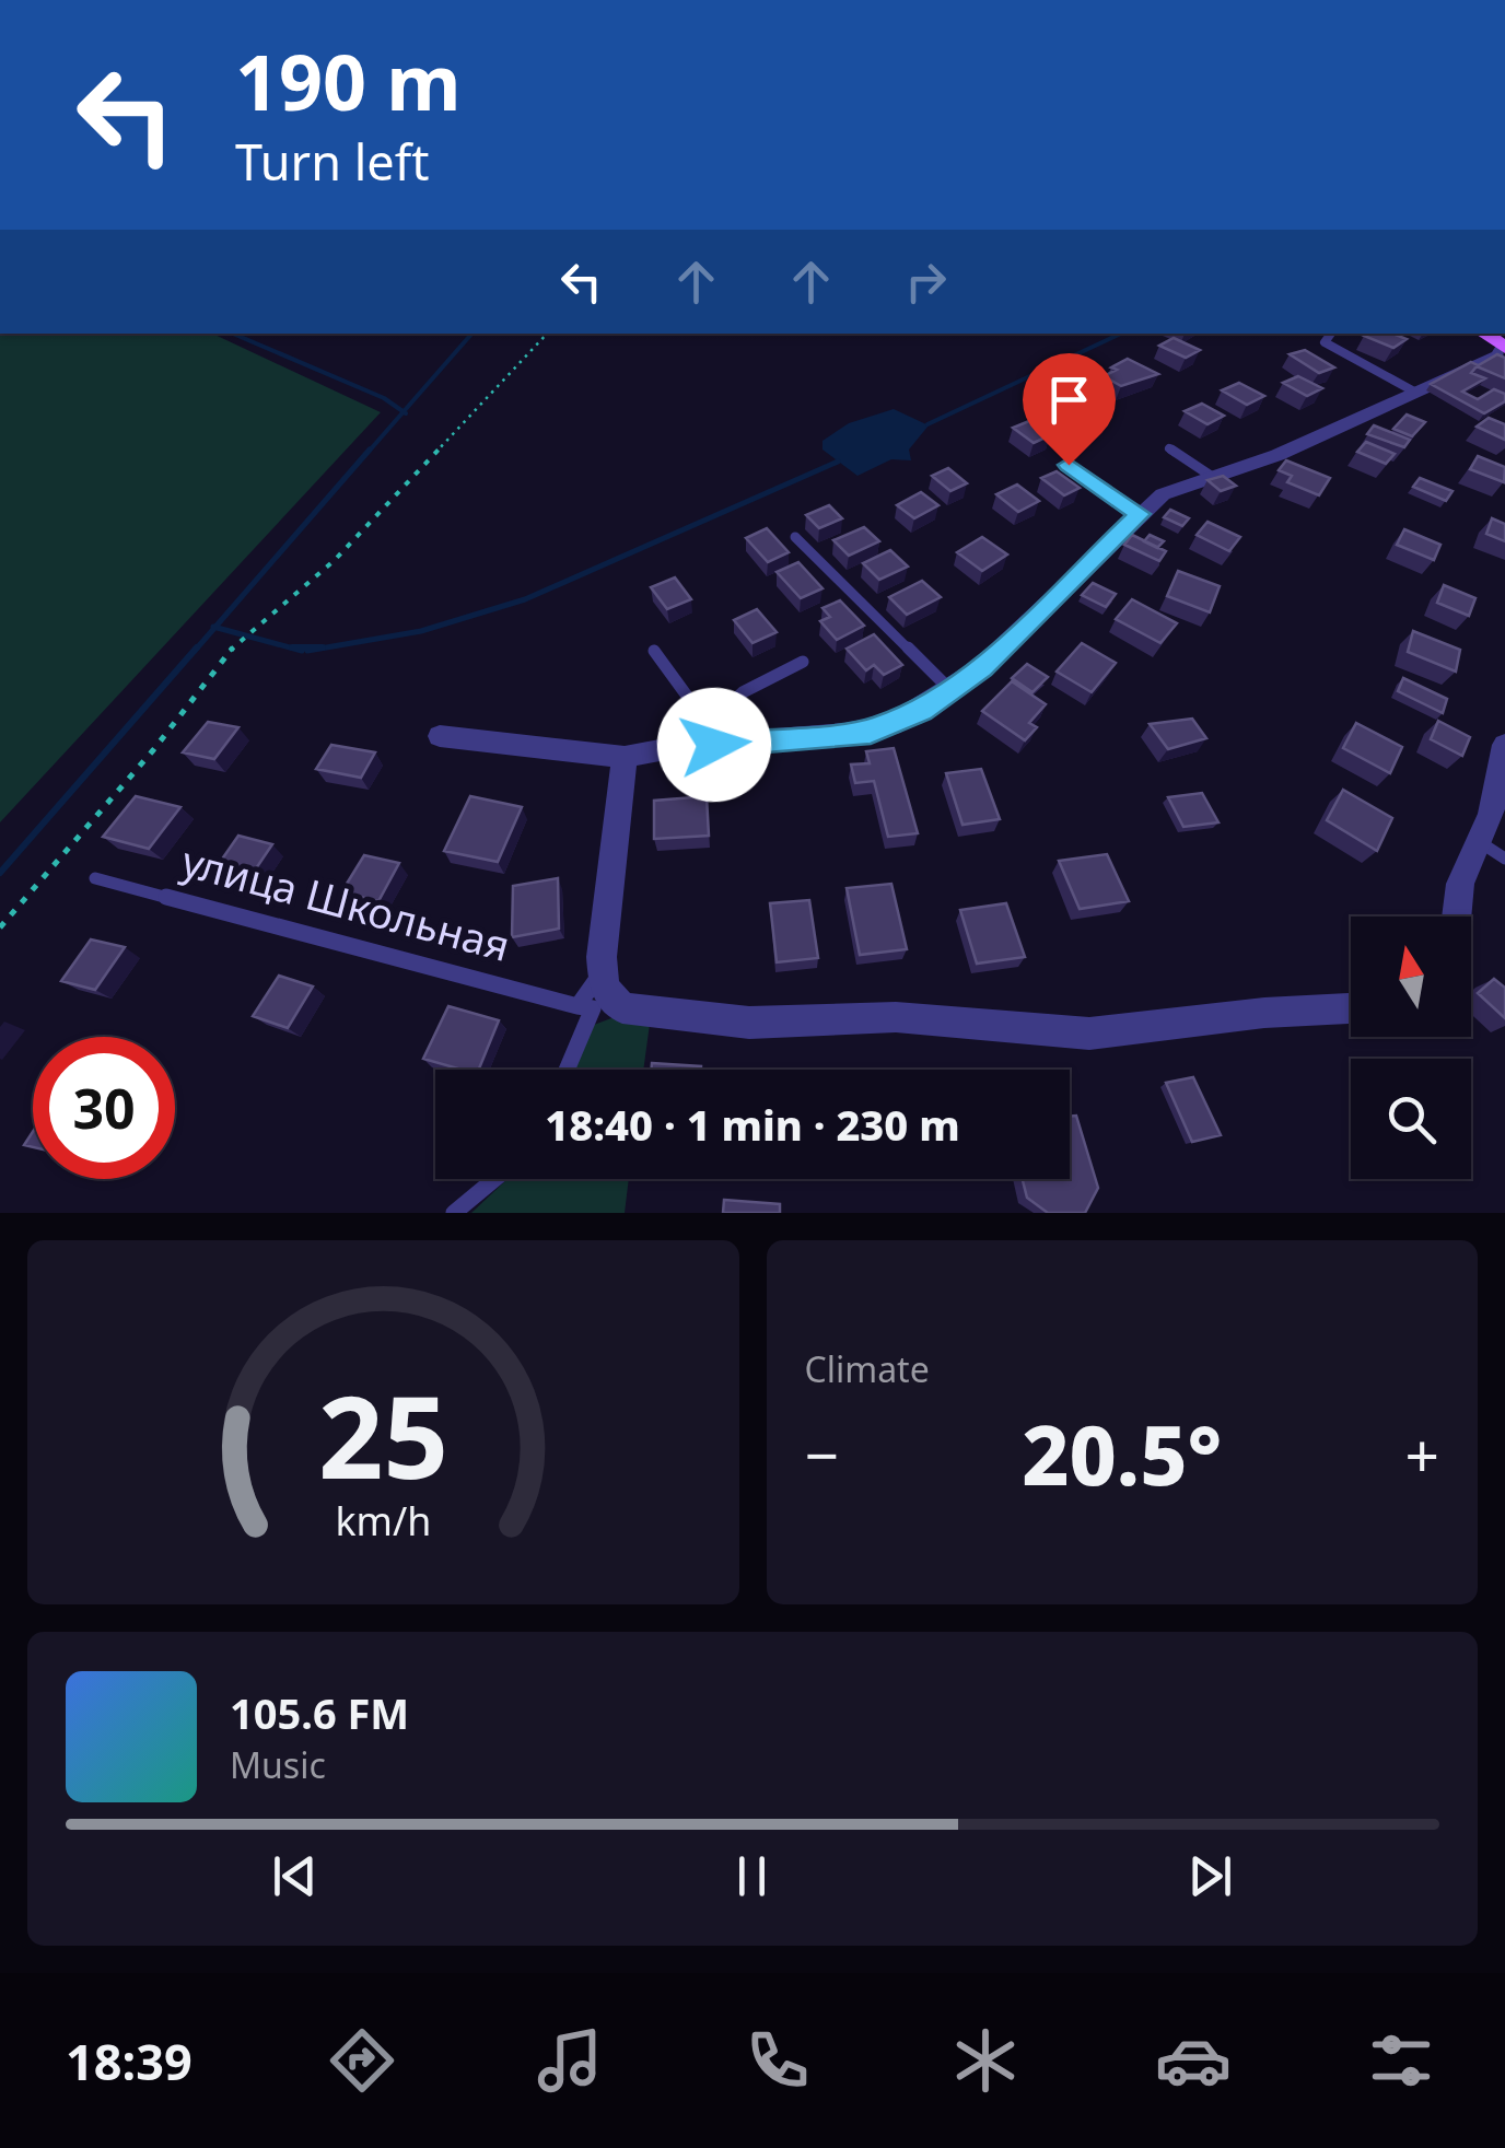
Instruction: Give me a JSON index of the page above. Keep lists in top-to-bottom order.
{
  "streets": {
    "lane": ["улица Школьная"]
  },
  "north": "top",
  "page": {
    "turn": ["190 m", "Turn left"],
    "limit": "30",
    "trip": "18:40 · 1 min · 230 m",
    "tile": "Climate",
    "heat": ["−", "20.5°", "+"],
    "song": ["105.6 FM", "Music"],
    "tabs": "18:39",
    "gauge": ["25", "km/h"]
  }
}
